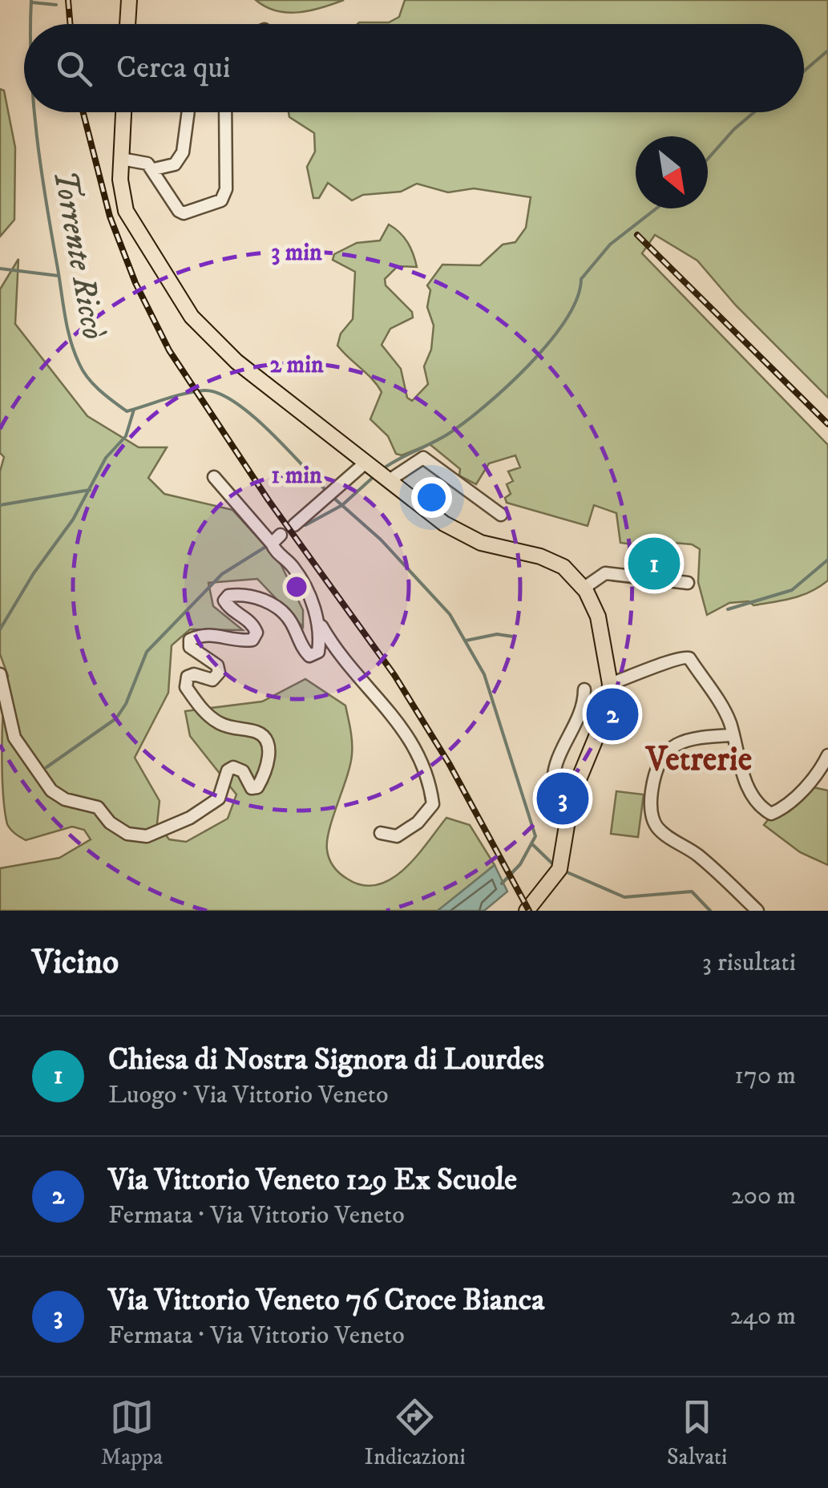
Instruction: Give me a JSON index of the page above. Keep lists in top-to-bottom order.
{
  "districts": ["Vetrerie"],
  "water": ["Torrente Riccò"],
  "north": "bottom right",
  "page": {
    "search": "Cerca qui",
    "pins": ["1", "2", "3"],
    "heading": ["Vicino", "3 risultati"],
    "list": [
      {
        "mark": "1",
        "name": "Chiesa di Nostra Signora di Lourdes",
        "note": "Luogo · Via Vittorio Veneto",
        "value": "170 m"
      },
      {
        "mark": "2",
        "name": "Via Vittorio Veneto 129 Ex Scuole",
        "note": "Fermata · Via Vittorio Veneto",
        "value": "200 m"
      },
      {
        "mark": "3",
        "name": "Via Vittorio Veneto 76 Croce Bianca",
        "note": "Fermata · Via Vittorio Veneto",
        "value": "240 m"
      }
    ],
    "nav": ["Mappa", "Indicazioni", "Salvati"]
  },
  "rings": ["3 min", "2 min", "1 min"]
}
